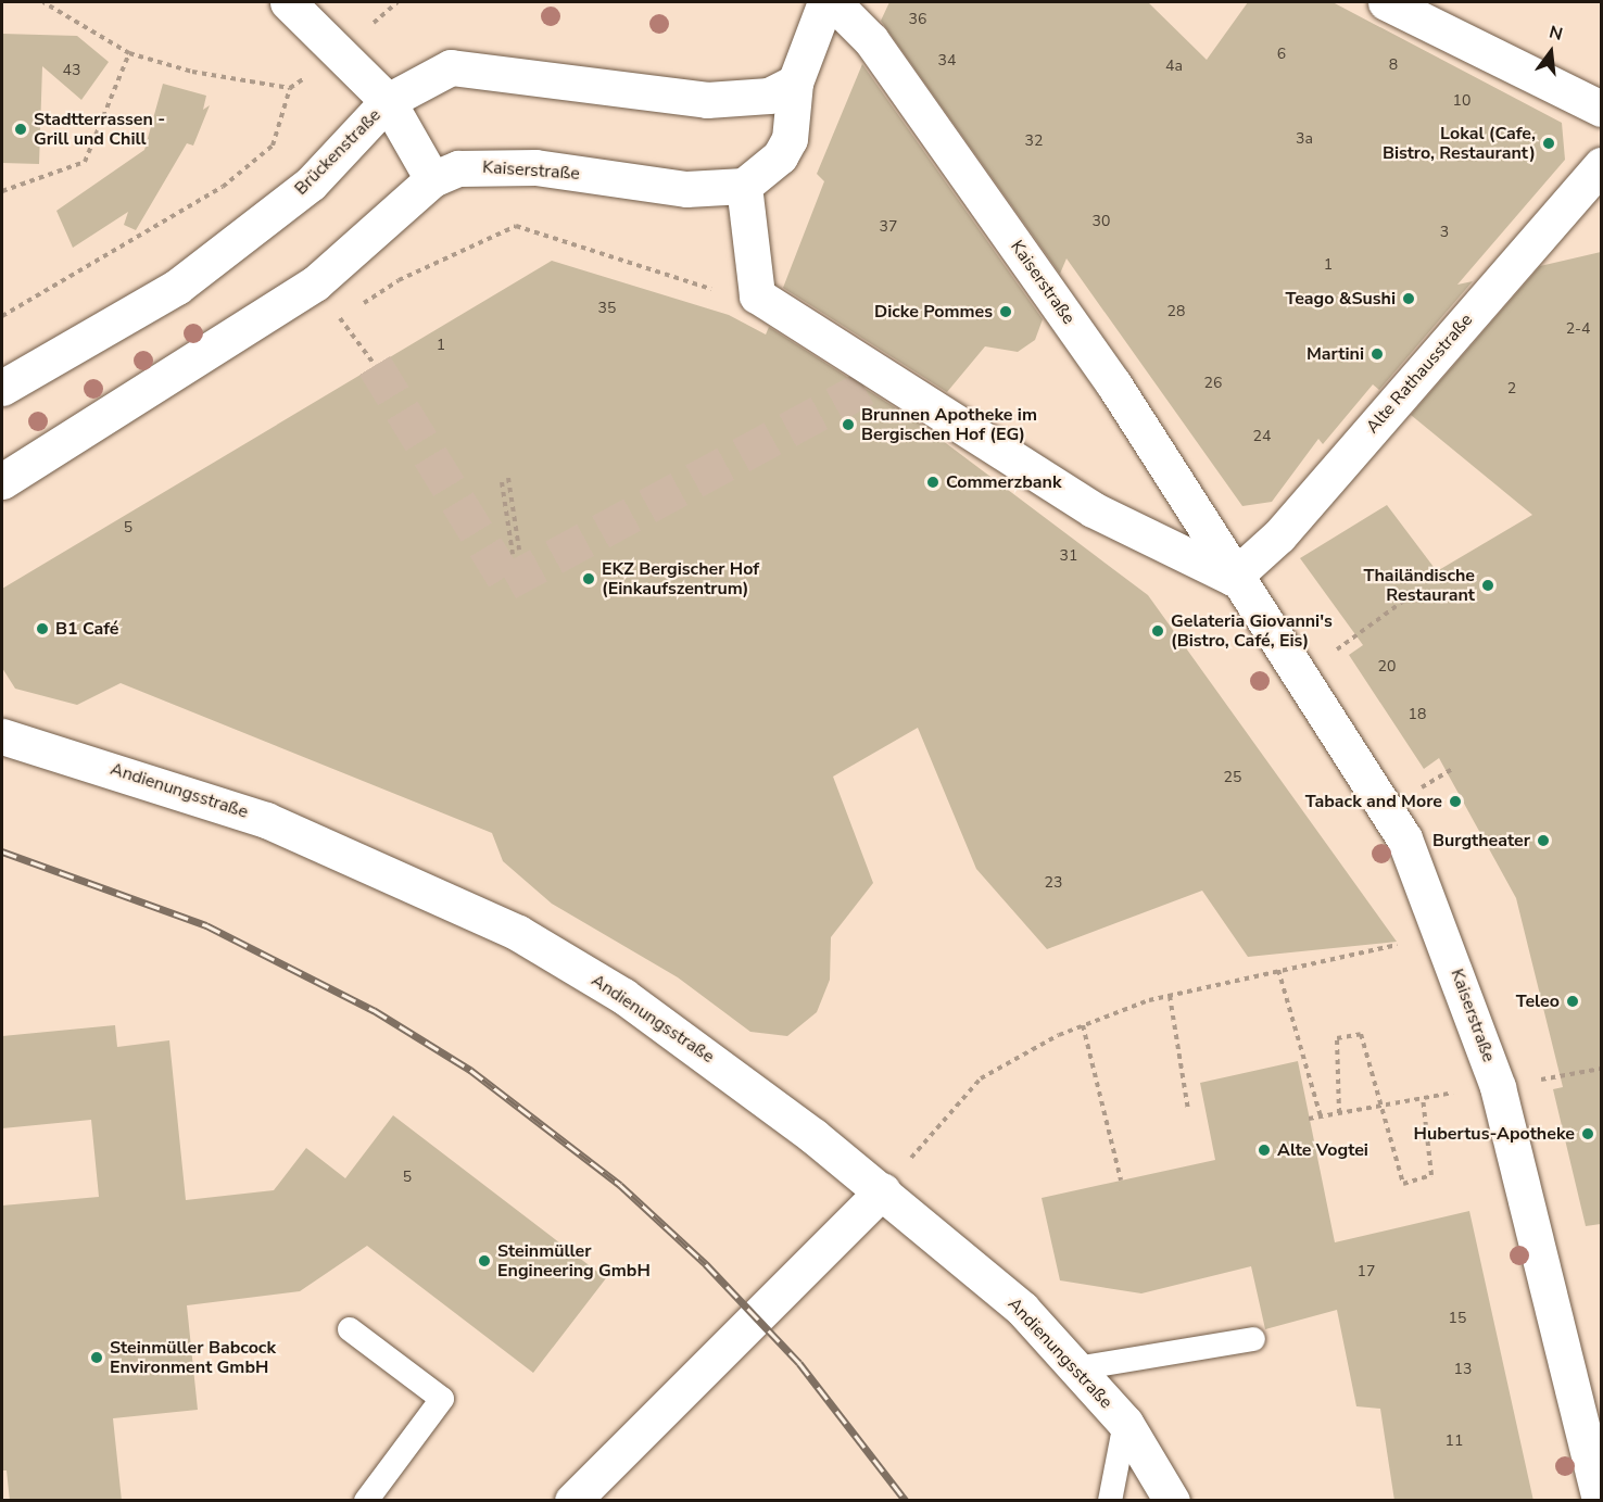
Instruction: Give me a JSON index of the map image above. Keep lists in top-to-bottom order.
{
  "streets": {
    "street": [
      "Brückenstraße",
      "Kaiserstraße",
      "Alte Rathausstraße",
      "Andienungsstraße"
    ]
  },
  "crossings": [
    ["Kaiserstraße", "Alte Rathausstraße"]
  ],
  "places": [
    "Stadtterrassen - Grill und Chill",
    "Lokal (Cafe, Bistro, Restaurant)",
    "Teago &Sushi",
    "Dicke Pommes",
    "Martini",
    "Brunnen Apotheke im Bergischen Hof (EG)",
    "Commerzbank",
    "EKZ Bergischer Hof (Einkaufszentrum)",
    "Thailändische Restaurant",
    "B1 Café",
    "Gelateria Giovanni's (Bistro, Café, Eis)",
    "Taback and More",
    "Burgtheater",
    "Teleo",
    "Hubertus-Apotheke",
    "Alte Vogtei",
    "Steinmüller Engineering GmbH",
    "Steinmüller Babcock Environment GmbH"
  ],
  "house_numbers": [
    "36",
    "6",
    "34",
    "8",
    "4a",
    "43",
    "10",
    "3a",
    "32",
    "30",
    "37",
    "3",
    "1",
    "35",
    "28",
    "2-4",
    "1",
    "26",
    "2",
    "24",
    "5",
    "31",
    "20",
    "18",
    "25",
    "23",
    "5",
    "17",
    "15",
    "13",
    "11"
  ],
  "north": "top"
}
